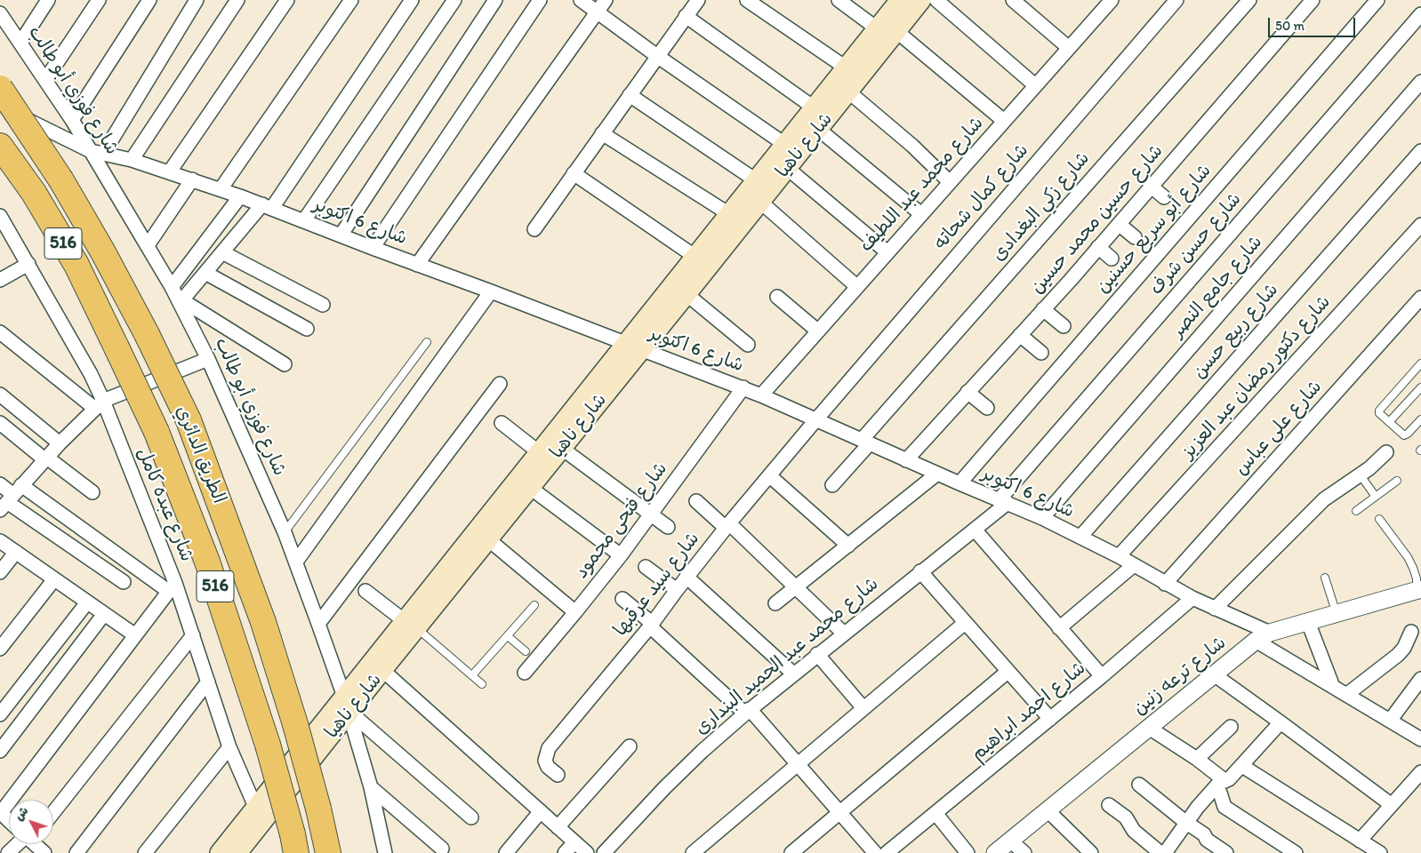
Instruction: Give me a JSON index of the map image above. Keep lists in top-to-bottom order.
{
  "streets": {
    "highway": ["516", "الطريق الدائري"],
    "main road": ["شارع ناهيا"],
    "street": [
      "شارع فوزي أبو طالب",
      "شارع محمد عبد اللطيف",
      "شارع كمال شحاته",
      "شارع زكي البغدادى",
      "شارع حسين محمد حسين",
      "شارع 6 اكتوبر",
      "شارع أبو سريع حسنين",
      "شارع حسن شرف",
      "شارع جامع النصر",
      "شارع ربيع حسن",
      "شارع دكتور رمضان عبد العزيز",
      "شارع على عباس",
      "شارع عبده كامل",
      "شارع فتحى محمود",
      "شارع سيد عرقبها",
      "شارع محمد عبد الحميد البندارى",
      "شارع ترعه زنين",
      "شارع احمد ابراهيم"
    ]
  },
  "crossings": [
    ["شارع فوزي أبو طالب", "شارع ناهيا"],
    ["شارع فوزي أبو طالب", "شارع 6 اكتوبر"],
    ["شارع ناهيا", "شارع 6 اكتوبر"],
    ["شارع ناهيا", "شارع عبده كامل"],
    ["شارع محمد عبد اللطيف", "شارع 6 اكتوبر"],
    ["شارع كمال شحاته", "شارع 6 اكتوبر"],
    ["شارع كمال شحاته", "شارع سيد عرقبها"],
    ["شارع زكي البغدادى", "شارع 6 اكتوبر"],
    ["شارع حسين محمد حسين", "شارع 6 اكتوبر"],
    ["شارع 6 اكتوبر", "شارع أبو سريع حسنين"],
    ["شارع 6 اكتوبر", "شارع حسن شرف"],
    ["شارع 6 اكتوبر", "شارع جامع النصر"],
    ["شارع 6 اكتوبر", "شارع ربيع حسن"],
    ["شارع 6 اكتوبر", "شارع دكتور رمضان عبد العزيز"],
    ["شارع 6 اكتوبر", "شارع على عباس"],
    ["شارع 6 اكتوبر", "شارع فتحى محمود"],
    ["شارع 6 اكتوبر", "شارع سيد عرقبها"],
    ["شارع 6 اكتوبر", "شارع محمد عبد الحميد البندارى"],
    ["شارع 6 اكتوبر", "شارع ترعه زنين"],
    ["شارع 6 اكتوبر", "شارع احمد ابراهيم"],
    ["شارع حسن شرف", "شارع محمد عبد الحميد البندارى"]
  ],
  "scale_bar": "50 m",
  "north": "top left"
}
